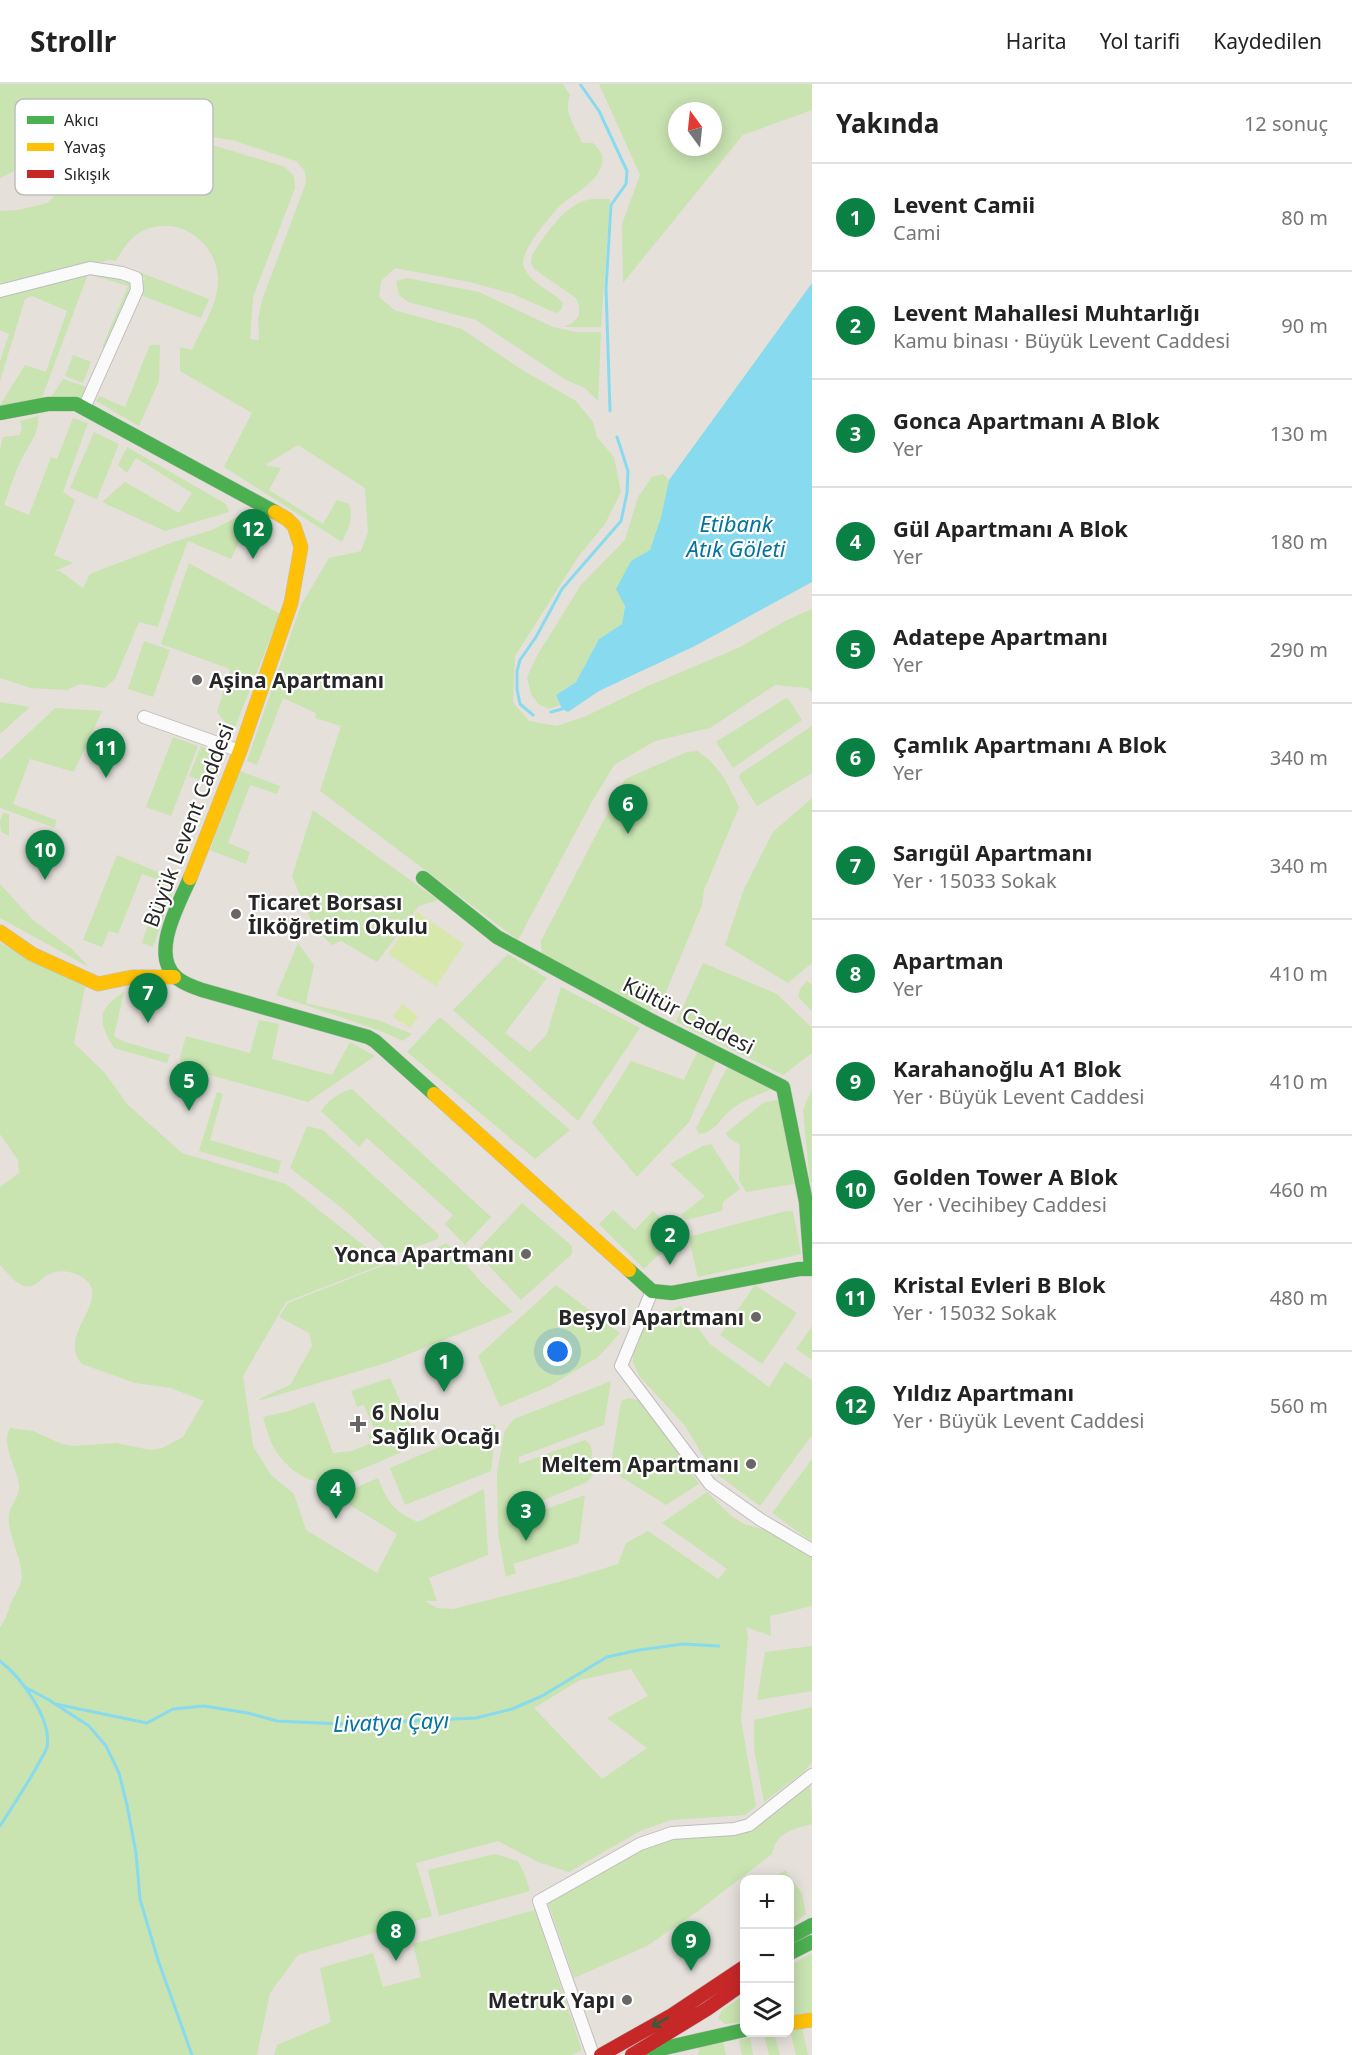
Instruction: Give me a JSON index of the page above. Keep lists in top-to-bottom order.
{
  "streets": {
    "street": ["Büyük Levent Caddesi", "Kültür Caddesi"]
  },
  "water": ["Etibank Atık Göleti", "Livatya Çayı"],
  "places": {
    "other": [
      "Aşina Apartmanı",
      "Ticaret Borsası İlköğretim Okulu",
      "Yonca Apartmanı",
      "Beşyol Apartmanı",
      "Meltem Apartmanı",
      "Metruk Yapı"
    ],
    "health": ["6 Nolu Sağlık Ocağı"]
  },
  "legend": ["Akıcı", "Yavaş", "Sıkışık"],
  "north": "top",
  "page": {
    "header": "Strollr",
    "nav": ["Harita", "Yol tarifi", "Kaydedilen"],
    "heading": ["Yakında", "12 sonuç"],
    "list": [
      {
        "mark": "1",
        "name": "Levent Camii",
        "note": "Cami",
        "value": "80 m"
      },
      {
        "mark": "2",
        "name": "Levent Mahallesi Muhtarlığı",
        "note": "Kamu binası · Büyük Levent Caddesi",
        "value": "90 m"
      },
      {
        "mark": "3",
        "name": "Gonca Apartmanı A Blok",
        "note": "Yer",
        "value": "130 m"
      },
      {
        "mark": "4",
        "name": "Gül Apartmanı A Blok",
        "note": "Yer",
        "value": "180 m"
      },
      {
        "mark": "5",
        "name": "Adatepe Apartmanı",
        "note": "Yer",
        "value": "290 m"
      },
      {
        "mark": "6",
        "name": "Çamlık Apartmanı A Blok",
        "note": "Yer",
        "value": "340 m"
      },
      {
        "mark": "7",
        "name": "Sarıgül Apartmanı",
        "note": "Yer · 15033 Sokak",
        "value": "340 m"
      },
      {
        "mark": "8",
        "name": "Apartman",
        "note": "Yer",
        "value": "410 m"
      },
      {
        "mark": "9",
        "name": "Karahanoğlu A1 Blok",
        "note": "Yer · Büyük Levent Caddesi",
        "value": "410 m"
      },
      {
        "mark": "10",
        "name": "Golden Tower A Blok",
        "note": "Yer · Vecihibey Caddesi",
        "value": "460 m"
      },
      {
        "mark": "11",
        "name": "Kristal Evleri B Blok",
        "note": "Yer · 15032 Sokak",
        "value": "480 m"
      },
      {
        "mark": "12",
        "name": "Yıldız Apartmanı",
        "note": "Yer · Büyük Levent Caddesi",
        "value": "560 m"
      }
    ],
    "pins": [
      "12",
      "11",
      "6",
      "10",
      "7",
      "5",
      "2",
      "1",
      "4",
      "3",
      "8",
      "9"
    ],
    "map_buttons": ["+", "−"]
  }
}
